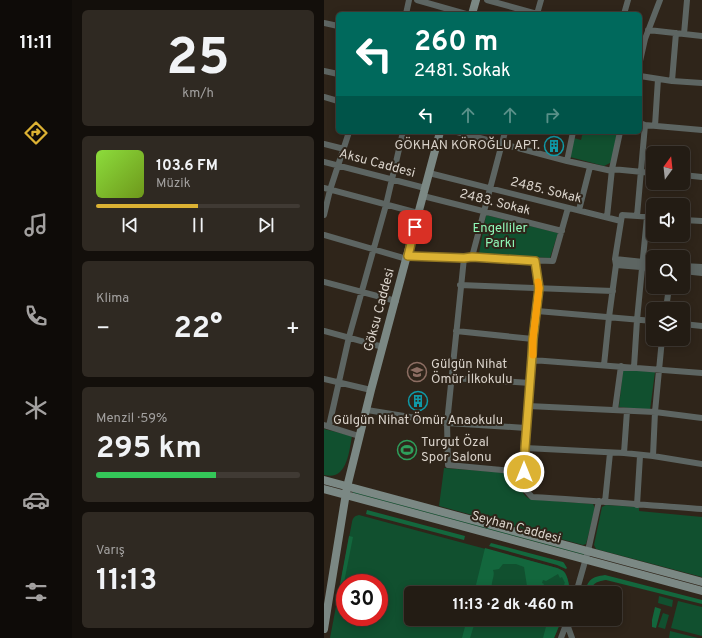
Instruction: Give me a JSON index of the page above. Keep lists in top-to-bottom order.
{
  "streets": {
    "street": [
      "Aksu Caddesi",
      "2485. Sokak",
      "2483. Sokak",
      "Göksu Caddesi",
      "Seyhan Caddesi"
    ]
  },
  "crossings": [
    ["Aksu Caddesi", "2483. Sokak"],
    ["Aksu Caddesi", "Göksu Caddesi"],
    ["2485. Sokak", "Göksu Caddesi"],
    ["2483. Sokak", "Göksu Caddesi"],
    ["Göksu Caddesi", "Seyhan Caddesi"]
  ],
  "parks": ["Engelliler Parkı"],
  "places": {
    "building": ["GÖKHAN KÖROĞLU APT.", "Gülgün Nihat Ömür Anaokulu"],
    "school or university": ["Gülgün Nihat Ömür İlkokulu"],
    "sports": ["Turgut Özal Spor Salonu"]
  },
  "north": "top",
  "page": {
    "tabs": "11:11",
    "tile": [
      ["25", "km/h"],
      "Klima",
      ["Menzil · 59%", "295 km"],
      ["Varış", "11:13"]
    ],
    "turn": ["260 m", "2481. Sokak"],
    "song": ["103.6 FM", "Müzik"],
    "heat": ["−", "22°", "+"],
    "limit": "30",
    "trip": "11:13 · 2 dk · 460 m"
  }
}
